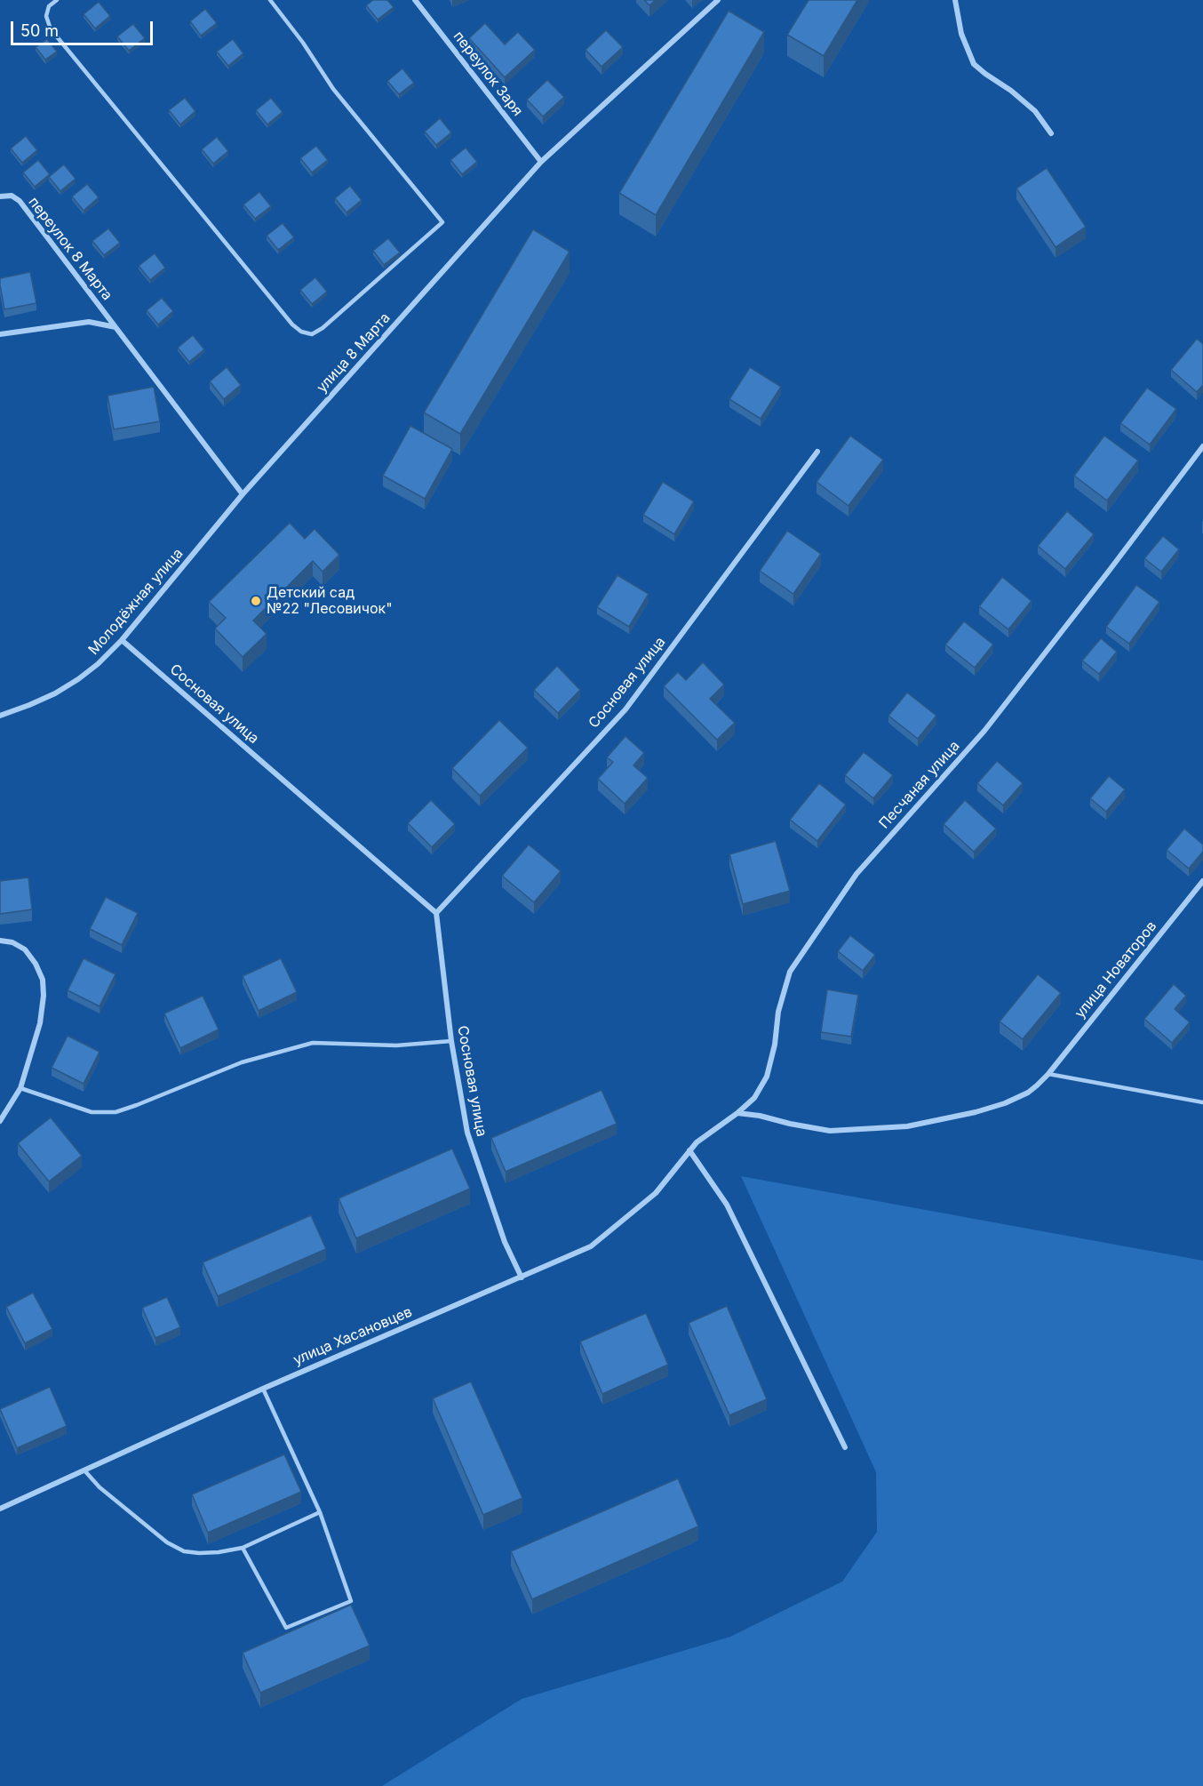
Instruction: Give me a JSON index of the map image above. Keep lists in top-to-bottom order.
{
  "streets": {
    "street": [
      "переулок Заря",
      "переулок 8 Марта",
      "улица 8 Марта",
      "Молодёжная улица",
      "Сосновая улица",
      "Песчаная улица",
      "улица Новаторов",
      "улица Хасановцев"
    ]
  },
  "crossings": [
    ["переулок Заря", "улица 8 Марта"],
    ["улица 8 Марта", "Молодёжная улица"],
    ["Молодёжная улица", "Сосновая улица"],
    ["Сосновая улица", "улица Хасановцев"],
    ["Песчаная улица", "улица Новаторов"],
    ["Песчаная улица", "улица Хасановцев"]
  ],
  "places": ["Детский сад №22 \"Лесовичок\""],
  "scale_bar": "50 m"
}
